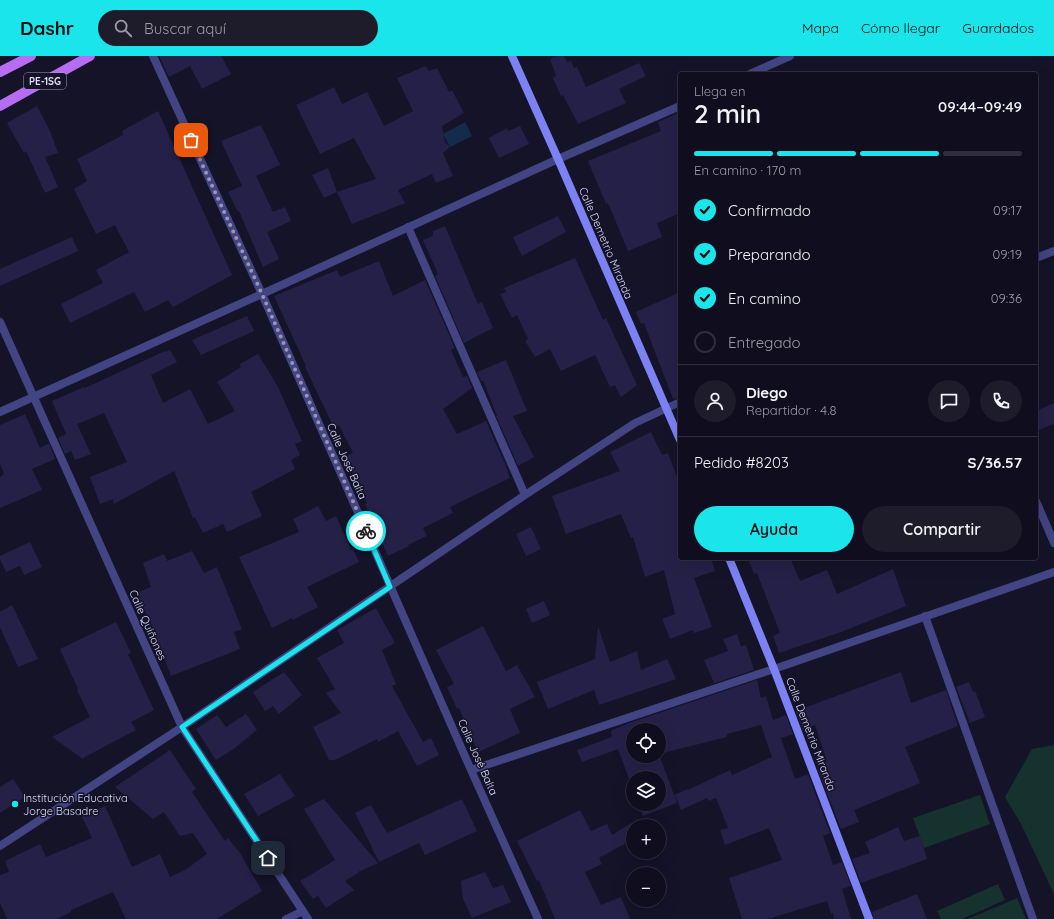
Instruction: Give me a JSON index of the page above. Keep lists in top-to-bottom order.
{
  "streets": {
    "main road": ["PE-1SG", "Calle Demetrio Miranda"],
    "street": ["Calle José Balta", "Calle Quiñones"]
  },
  "places": ["Institución Educativa Jorge Basadre"],
  "page": {
    "header": "Dashr",
    "search": "Buscar aquí",
    "nav": ["Mapa", "Cómo llegar", "Guardados"],
    "heading": ["2 min", "Llega en", "09:44–09:49"],
    "panel": [
      "Diego",
      "Repartidor · 4.8",
      "Pedido #8203",
      "S/36.57"
    ],
    "bar": "En camino · 170 m",
    "list": [
      ["Confirmado", "09:17"],
      ["Preparando", "09:19"],
      ["En camino", "09:36"],
      "Entregado"
    ],
    "buttons": ["Ayuda", "Compartir"],
    "map_buttons": ["+", "−"]
  }
}
